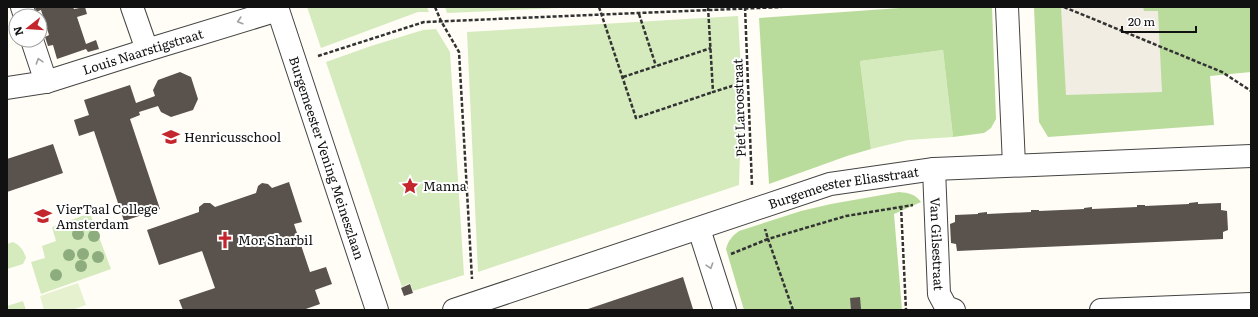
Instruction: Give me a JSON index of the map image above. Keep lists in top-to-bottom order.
{
  "streets": {
    "street": [
      "Louis Naarstigstraat",
      "Burgemeester Vening Meineszlaan",
      "Burgemeester Eliasstraat",
      "Van Gilsestraat"
    ],
    "path": ["Piet Laroostraat"]
  },
  "crossings": [
    ["Louis Naarstigstraat", "Burgemeester Vening Meineszlaan"],
    ["Piet Laroostraat", "Burgemeester Eliasstraat"],
    ["Burgemeester Eliasstraat", "Van Gilsestraat"]
  ],
  "one_way": ["Louis Naarstigstraat"],
  "places": {
    "school or university": ["Henricusschool", "VierTaal College Amsterdam"],
    "place": ["Manna"],
    "church": ["Mor Sharbil"]
  },
  "scale_bar": "20 m",
  "north": "left"
}
